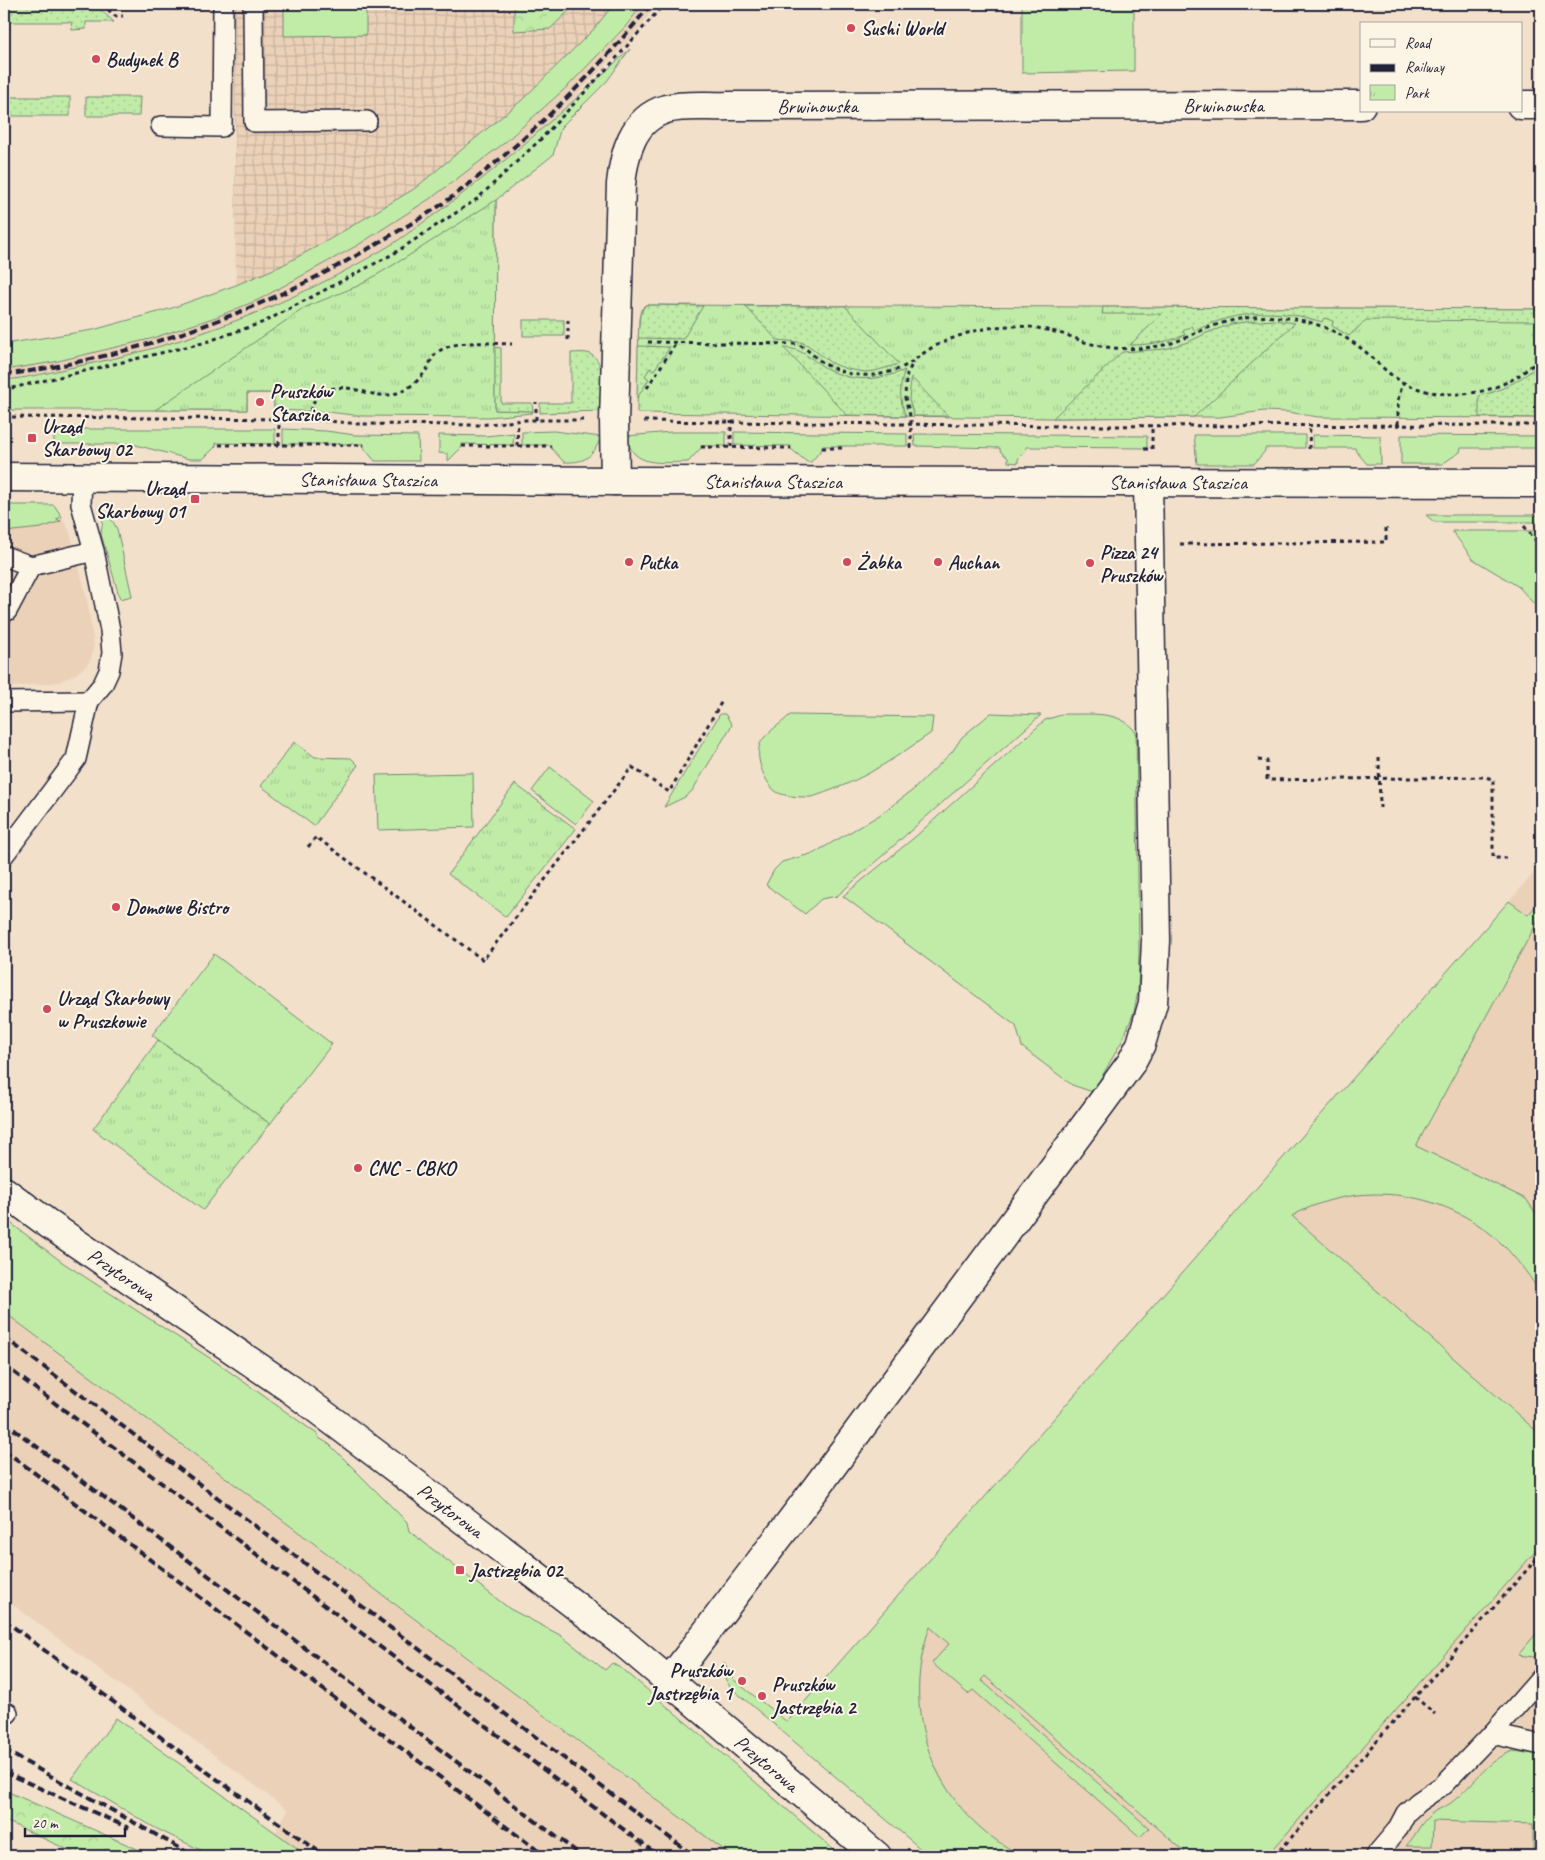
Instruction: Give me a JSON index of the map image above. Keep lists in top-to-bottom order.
{
  "streets": {
    "street": ["Brwinowska", "Stanisława Staszica", "Przytorowa"]
  },
  "crossings": [
    ["Brwinowska", "Stanisława Staszica"]
  ],
  "places": {
    "other": [
      "Sushi World",
      "Budynek B",
      "Pruszków Staszica",
      "Putka",
      "Żabka",
      "Auchan",
      "Pizza 24 Pruszków",
      "Domowe Bistro",
      "Urząd Skarbowy w Pruszkowie",
      "CNC - CBKO",
      "Pruszków Jastrzębia 1",
      "Pruszków Jastrzębia 2"
    ],
    "transit": ["Urząd Skarbowy 02", "Urząd Skarbowy 01", "Jastrzębia 02"]
  },
  "legend": ["Road", "Railway", "Park"],
  "scale_bar": "20 m"
}
